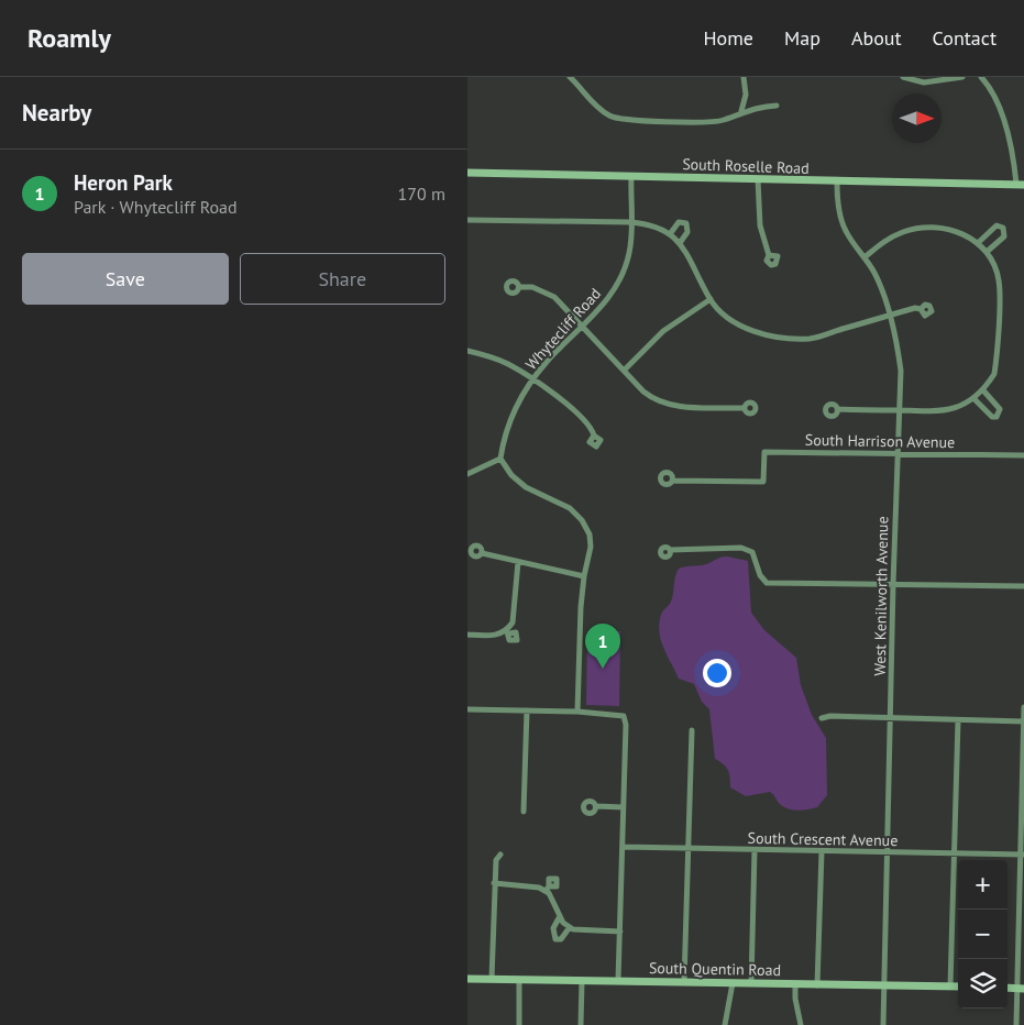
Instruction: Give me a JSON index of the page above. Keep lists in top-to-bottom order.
{
  "streets": {
    "main road": ["South Roselle Road", "South Quentin Road"],
    "street": [
      "Whytecliff Road",
      "South Harrison Avenue",
      "West Kenilworth Avenue",
      "South Crescent Avenue"
    ]
  },
  "crossings": [
    ["South Roselle Road", "Whytecliff Road"],
    ["South Roselle Road", "West Kenilworth Avenue"],
    ["South Harrison Avenue", "West Kenilworth Avenue"],
    ["West Kenilworth Avenue", "South Crescent Avenue"],
    ["West Kenilworth Avenue", "South Quentin Road"]
  ],
  "north": "right",
  "page": {
    "header": "Roamly",
    "nav": [
      "Home",
      "Map",
      "About",
      "Contact"
    ],
    "heading": "Nearby",
    "list": [
      {
        "mark": "1",
        "name": "Heron Park",
        "note": "Park · Whytecliff Road",
        "value": "170 m"
      }
    ],
    "buttons": ["Save", "Share"],
    "pins": "1",
    "map_buttons": ["+", "−"]
  }
}
